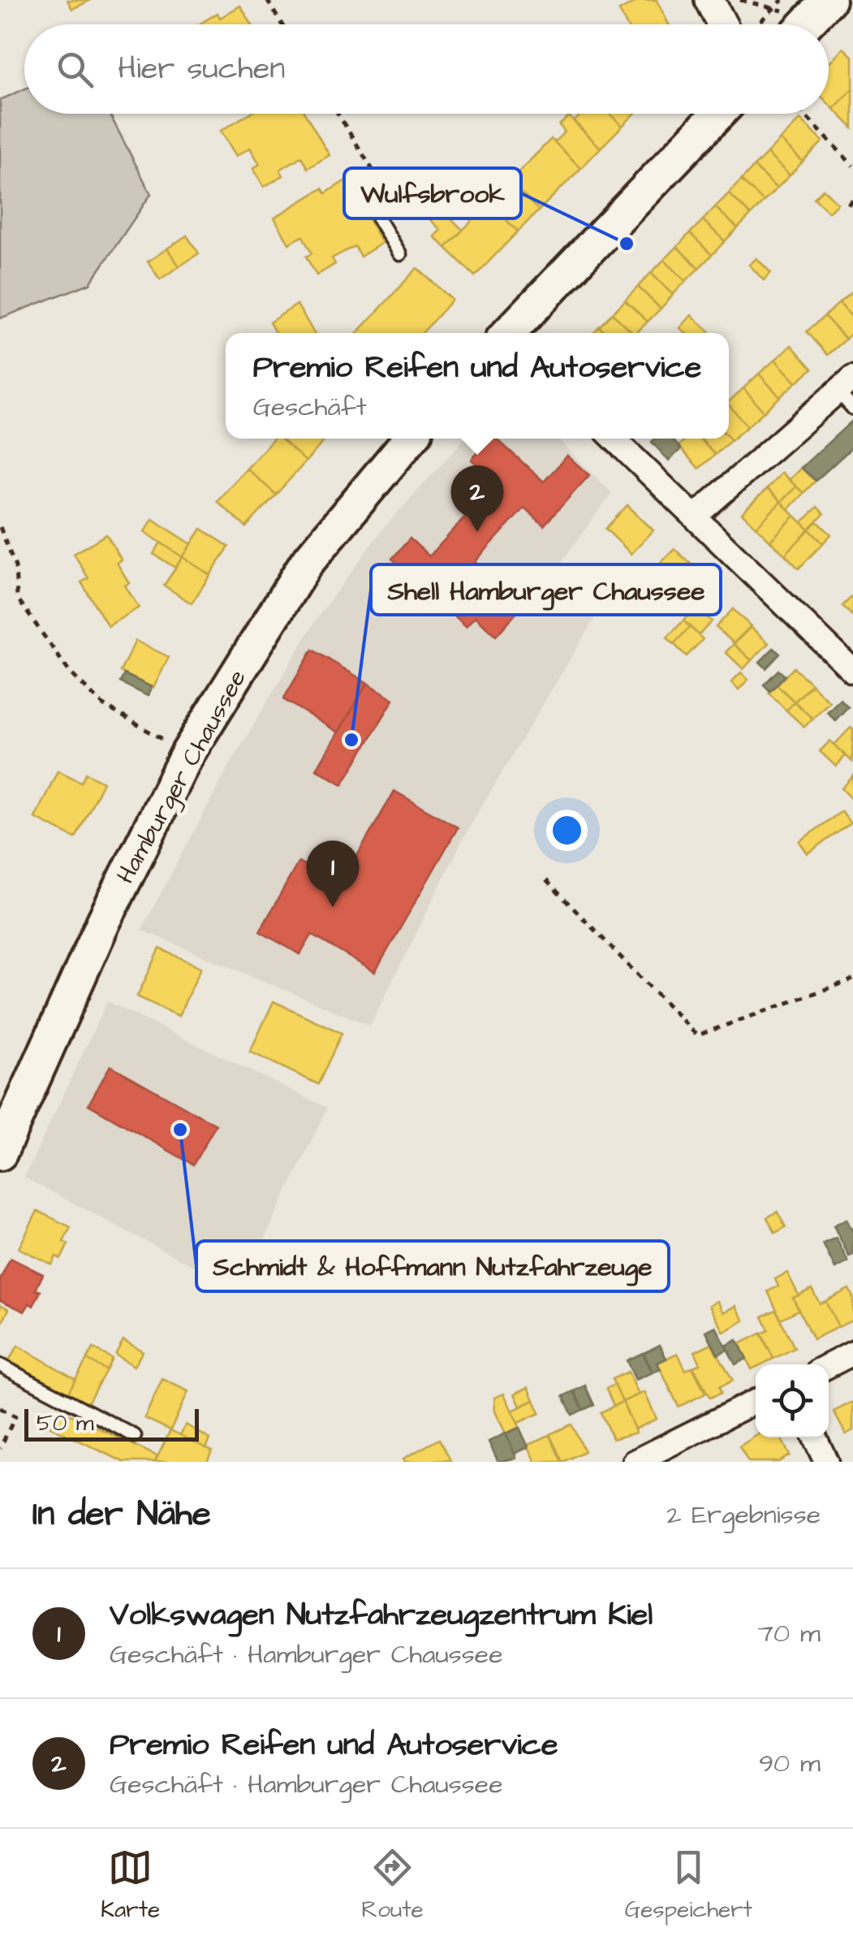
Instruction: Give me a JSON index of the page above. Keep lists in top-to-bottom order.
{
  "streets": {
    "main road": ["Hamburger Chaussee"]
  },
  "places": ["Wulfsbrook", "Shell Hamburger Chaussee", "Schmidt & Hoffmann Nutzfahrzeuge"],
  "scale_bar": "50 m",
  "page": {
    "search": "Hier suchen",
    "popup": ["Premio Reifen und Autoservice", "Geschäft"],
    "pins": ["2", "1"],
    "scale": "50 m",
    "heading": ["In der Nähe", "2 Ergebnisse"],
    "list": [
      {
        "mark": "1",
        "name": "Volkswagen Nutzfahrzeugzentrum Kiel",
        "note": "Geschäft · Hamburger Chaussee",
        "value": "70 m"
      },
      {
        "mark": "2",
        "name": "Premio Reifen und Autoservice",
        "note": "Geschäft · Hamburger Chaussee",
        "value": "90 m"
      }
    ],
    "nav": ["Karte", "Route", "Gespeichert"]
  }
}
